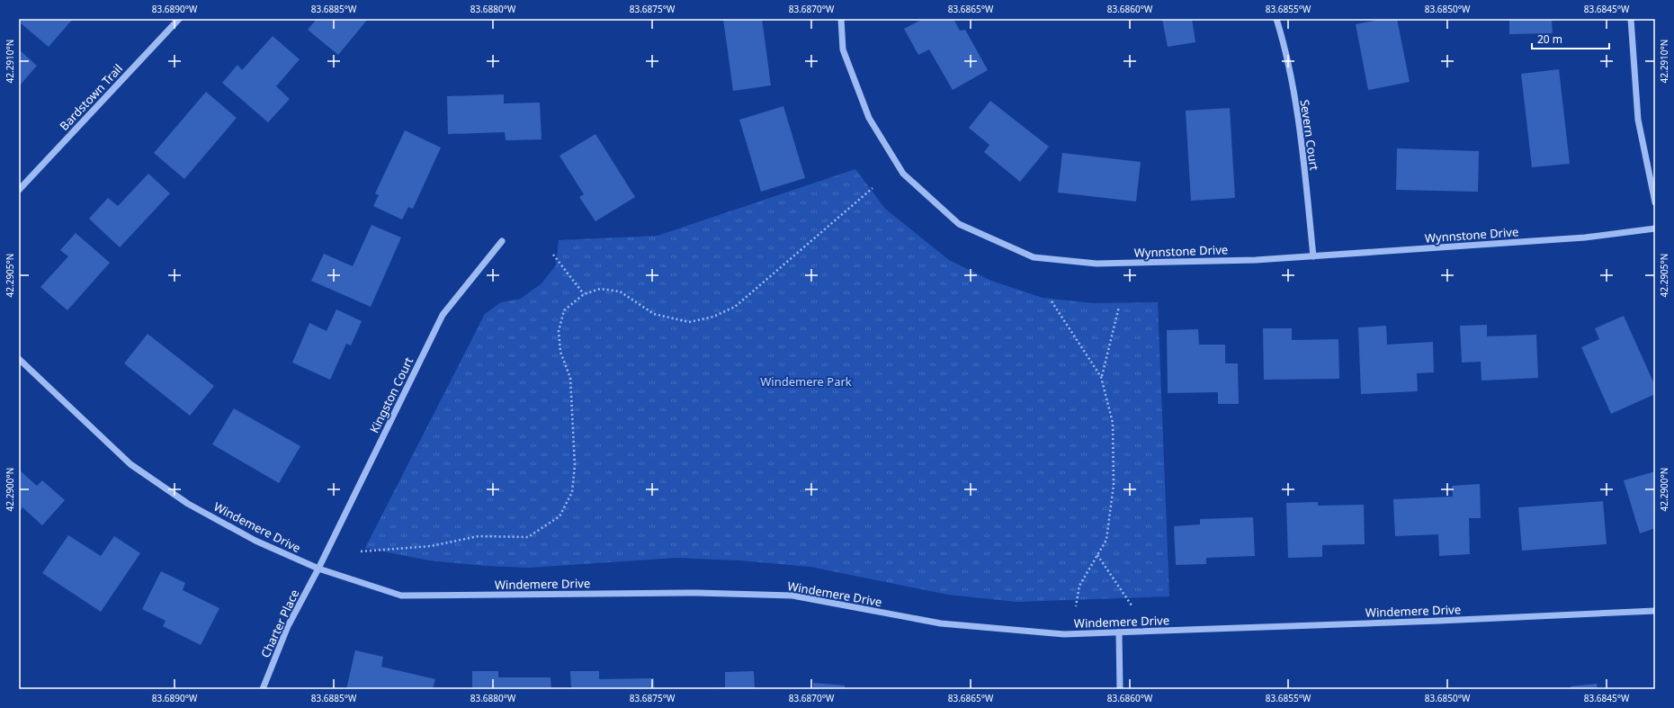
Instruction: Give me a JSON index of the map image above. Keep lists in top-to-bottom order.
{
  "streets": {
    "street": [
      "Bardstown Trail",
      "Severn Court",
      "Wynnstone Drive",
      "Kingston Court",
      "Windemere Drive",
      "Charter Place"
    ]
  },
  "crossings": [
    ["Severn Court", "Wynnstone Drive"],
    ["Kingston Court", "Windemere Drive"],
    ["Kingston Court", "Charter Place"],
    ["Windemere Drive", "Charter Place"]
  ],
  "parks": ["Windemere Park"],
  "scale_bar": "20 m",
  "coordinates": [
    "83.6890°W",
    "83.6885°W",
    "83.6880°W",
    "83.6875°W",
    "83.6870°W",
    "83.6865°W",
    "83.6860°W",
    "83.6855°W",
    "83.6850°W",
    "83.6845°W",
    "42.2910°N",
    "42.2905°N",
    "42.2900°N"
  ]
}
